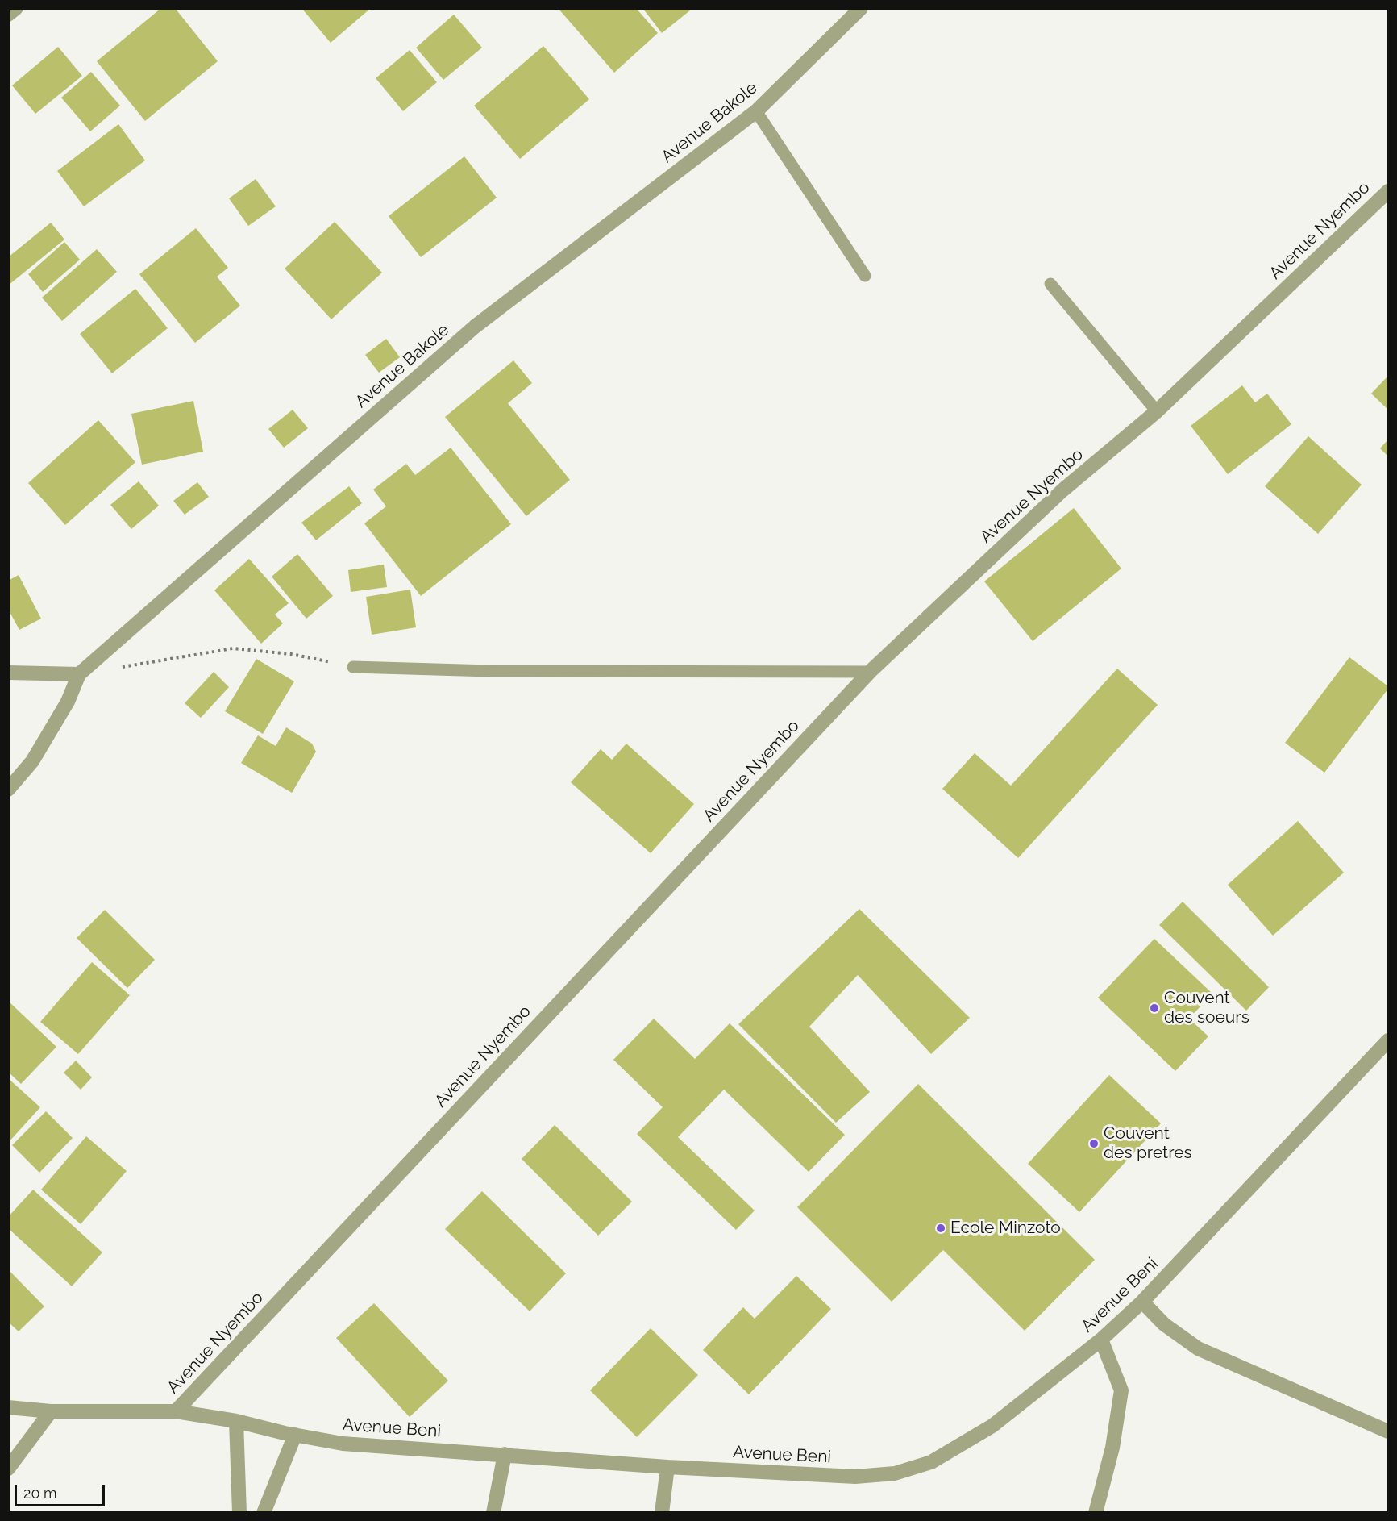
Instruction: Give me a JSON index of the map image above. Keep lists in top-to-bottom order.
{
  "streets": {
    "street": ["Avenue Bakole", "Avenue Nyembo", "Avenue Beni"]
  },
  "crossings": [
    ["Avenue Nyembo", "Avenue Beni"]
  ],
  "places": ["Couvent des soeurs", "Couvent des pretres", "Ecole Minzoto"],
  "scale_bar": "20 m"
}
